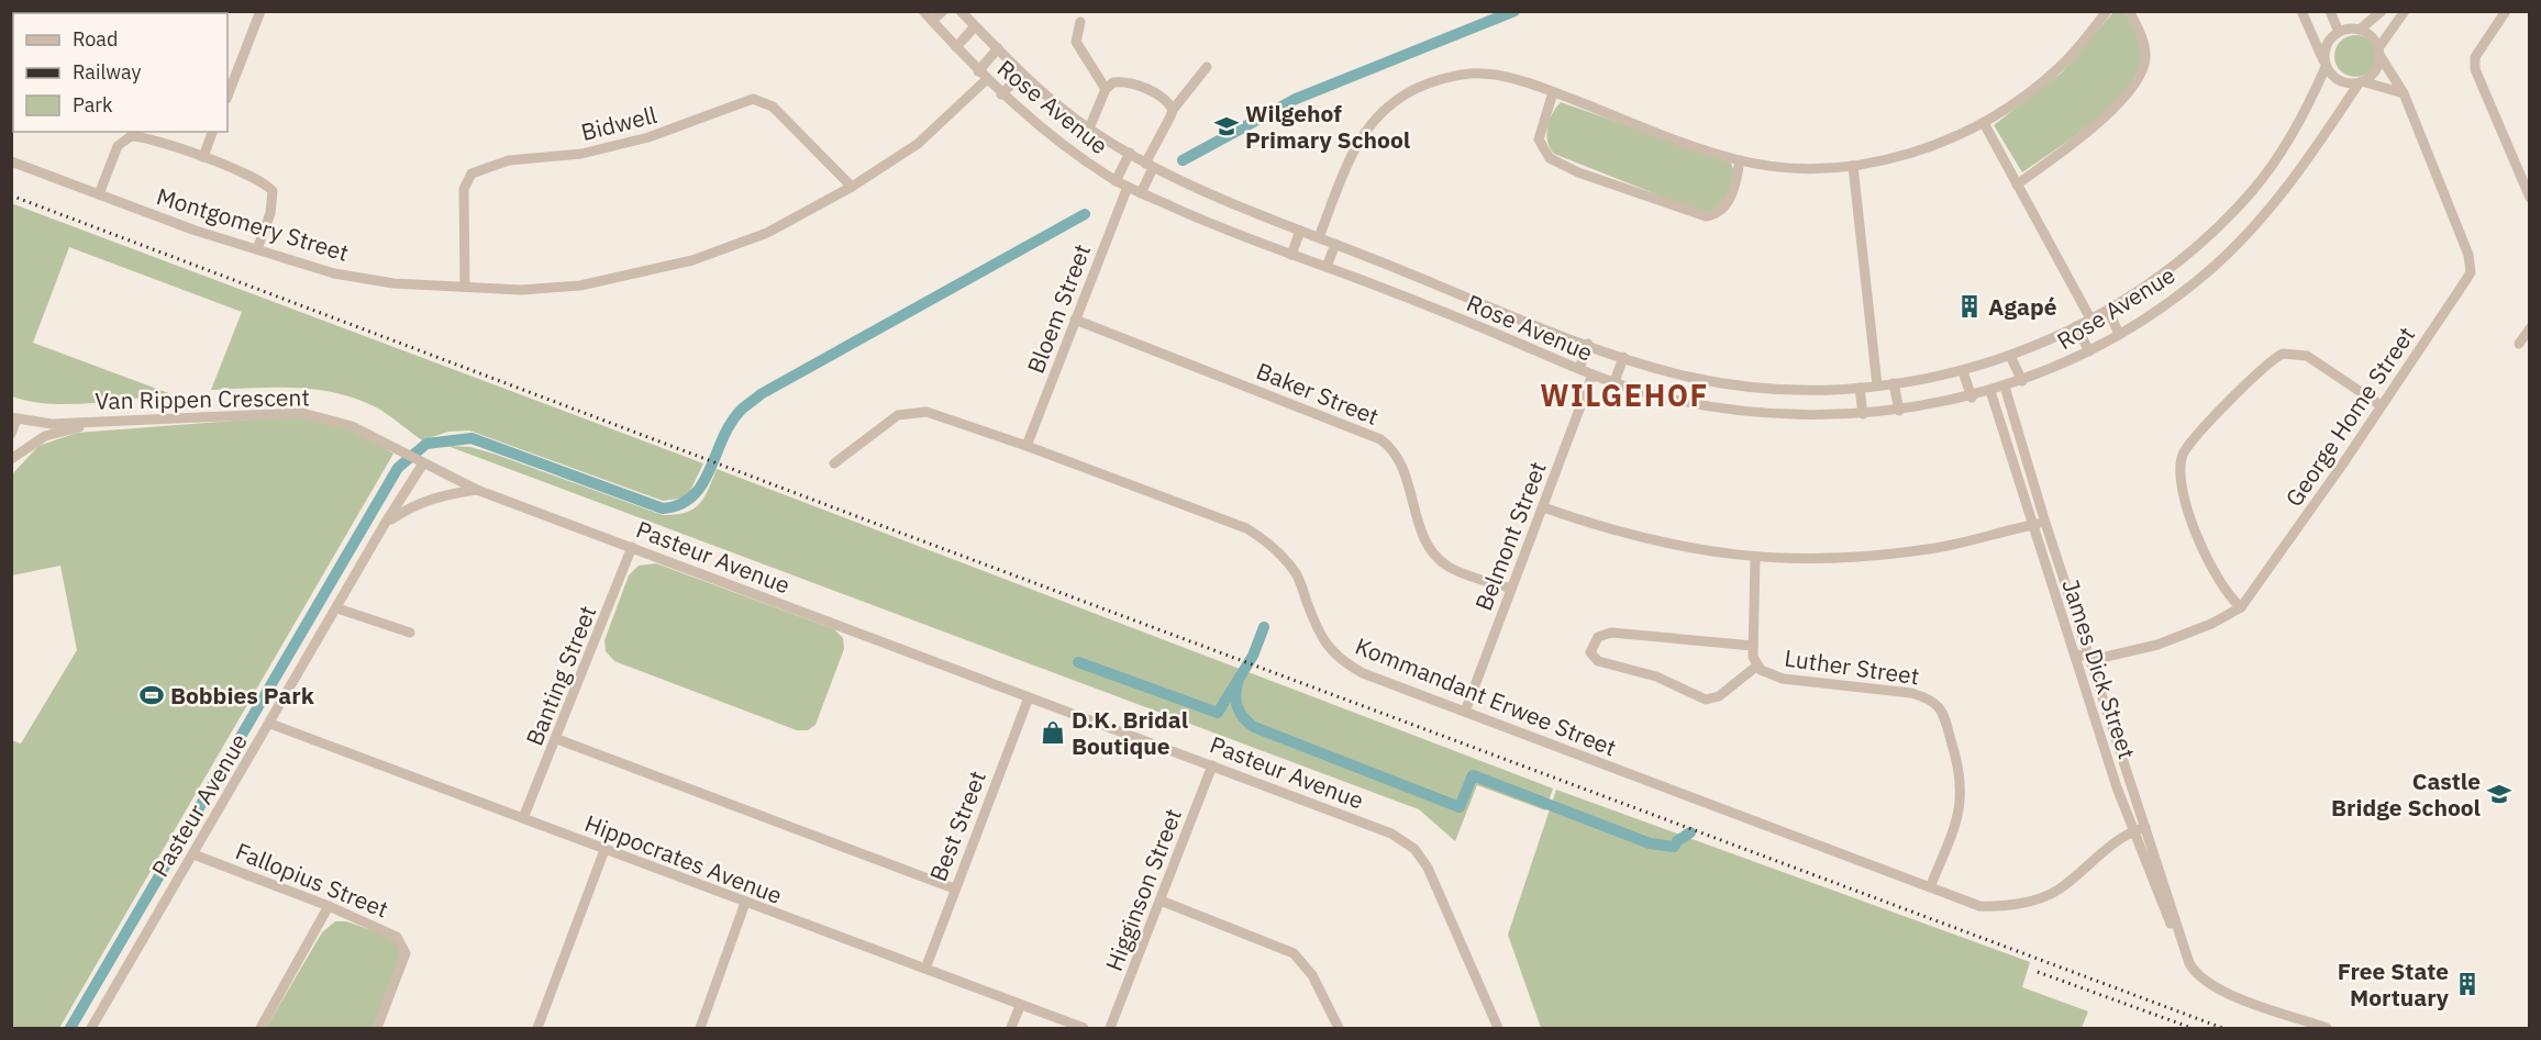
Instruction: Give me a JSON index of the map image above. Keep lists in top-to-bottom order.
{
  "streets": {
    "street": [
      "Rose Avenue",
      "Bidwell",
      "Montgomery Street",
      "Bloem Street",
      "Baker Street",
      "Van Rippen Crescent",
      "George Home Street",
      "Belmont Street",
      "Pasteur Avenue",
      "Luther Street",
      "James Dick Street",
      "Banting Street",
      "Kommandant Erwee Street",
      "Best Street",
      "Hippocrates Avenue",
      "Fallopius Street",
      "Higginson Street"
    ]
  },
  "crossings": [
    ["Rose Avenue", "Montgomery Street"],
    ["Rose Avenue", "Bloem Street"],
    ["Rose Avenue", "George Home Street"],
    ["Rose Avenue", "Belmont Street"],
    ["Rose Avenue", "James Dick Street"],
    ["Bidwell", "Montgomery Street"],
    ["Bloem Street", "Baker Street"],
    ["Bloem Street", "Kommandant Erwee Street"],
    ["Baker Street", "Belmont Street"],
    ["Van Rippen Crescent", "Pasteur Avenue"],
    ["George Home Street", "James Dick Street"],
    ["Belmont Street", "Kommandant Erwee Street"],
    ["Pasteur Avenue", "Banting Street"],
    ["Pasteur Avenue", "Best Street"],
    ["Pasteur Avenue", "Hippocrates Avenue"],
    ["Pasteur Avenue", "Fallopius Street"],
    ["Pasteur Avenue", "Higginson Street"],
    ["Luther Street", "Kommandant Erwee Street"],
    ["James Dick Street", "Kommandant Erwee Street"],
    ["Banting Street", "Hippocrates Avenue"],
    ["Best Street", "Hippocrates Avenue"]
  ],
  "districts": ["WILGEHOF"],
  "places": {
    "school or university": ["Wilgehof Primary School", "Castle Bridge School"],
    "building": ["Agapé", "Free State Mortuary"],
    "sports": ["Bobbies Park"],
    "shop": ["D.K. Bridal Boutique"]
  },
  "legend": ["Road", "Railway", "Park"]
}
